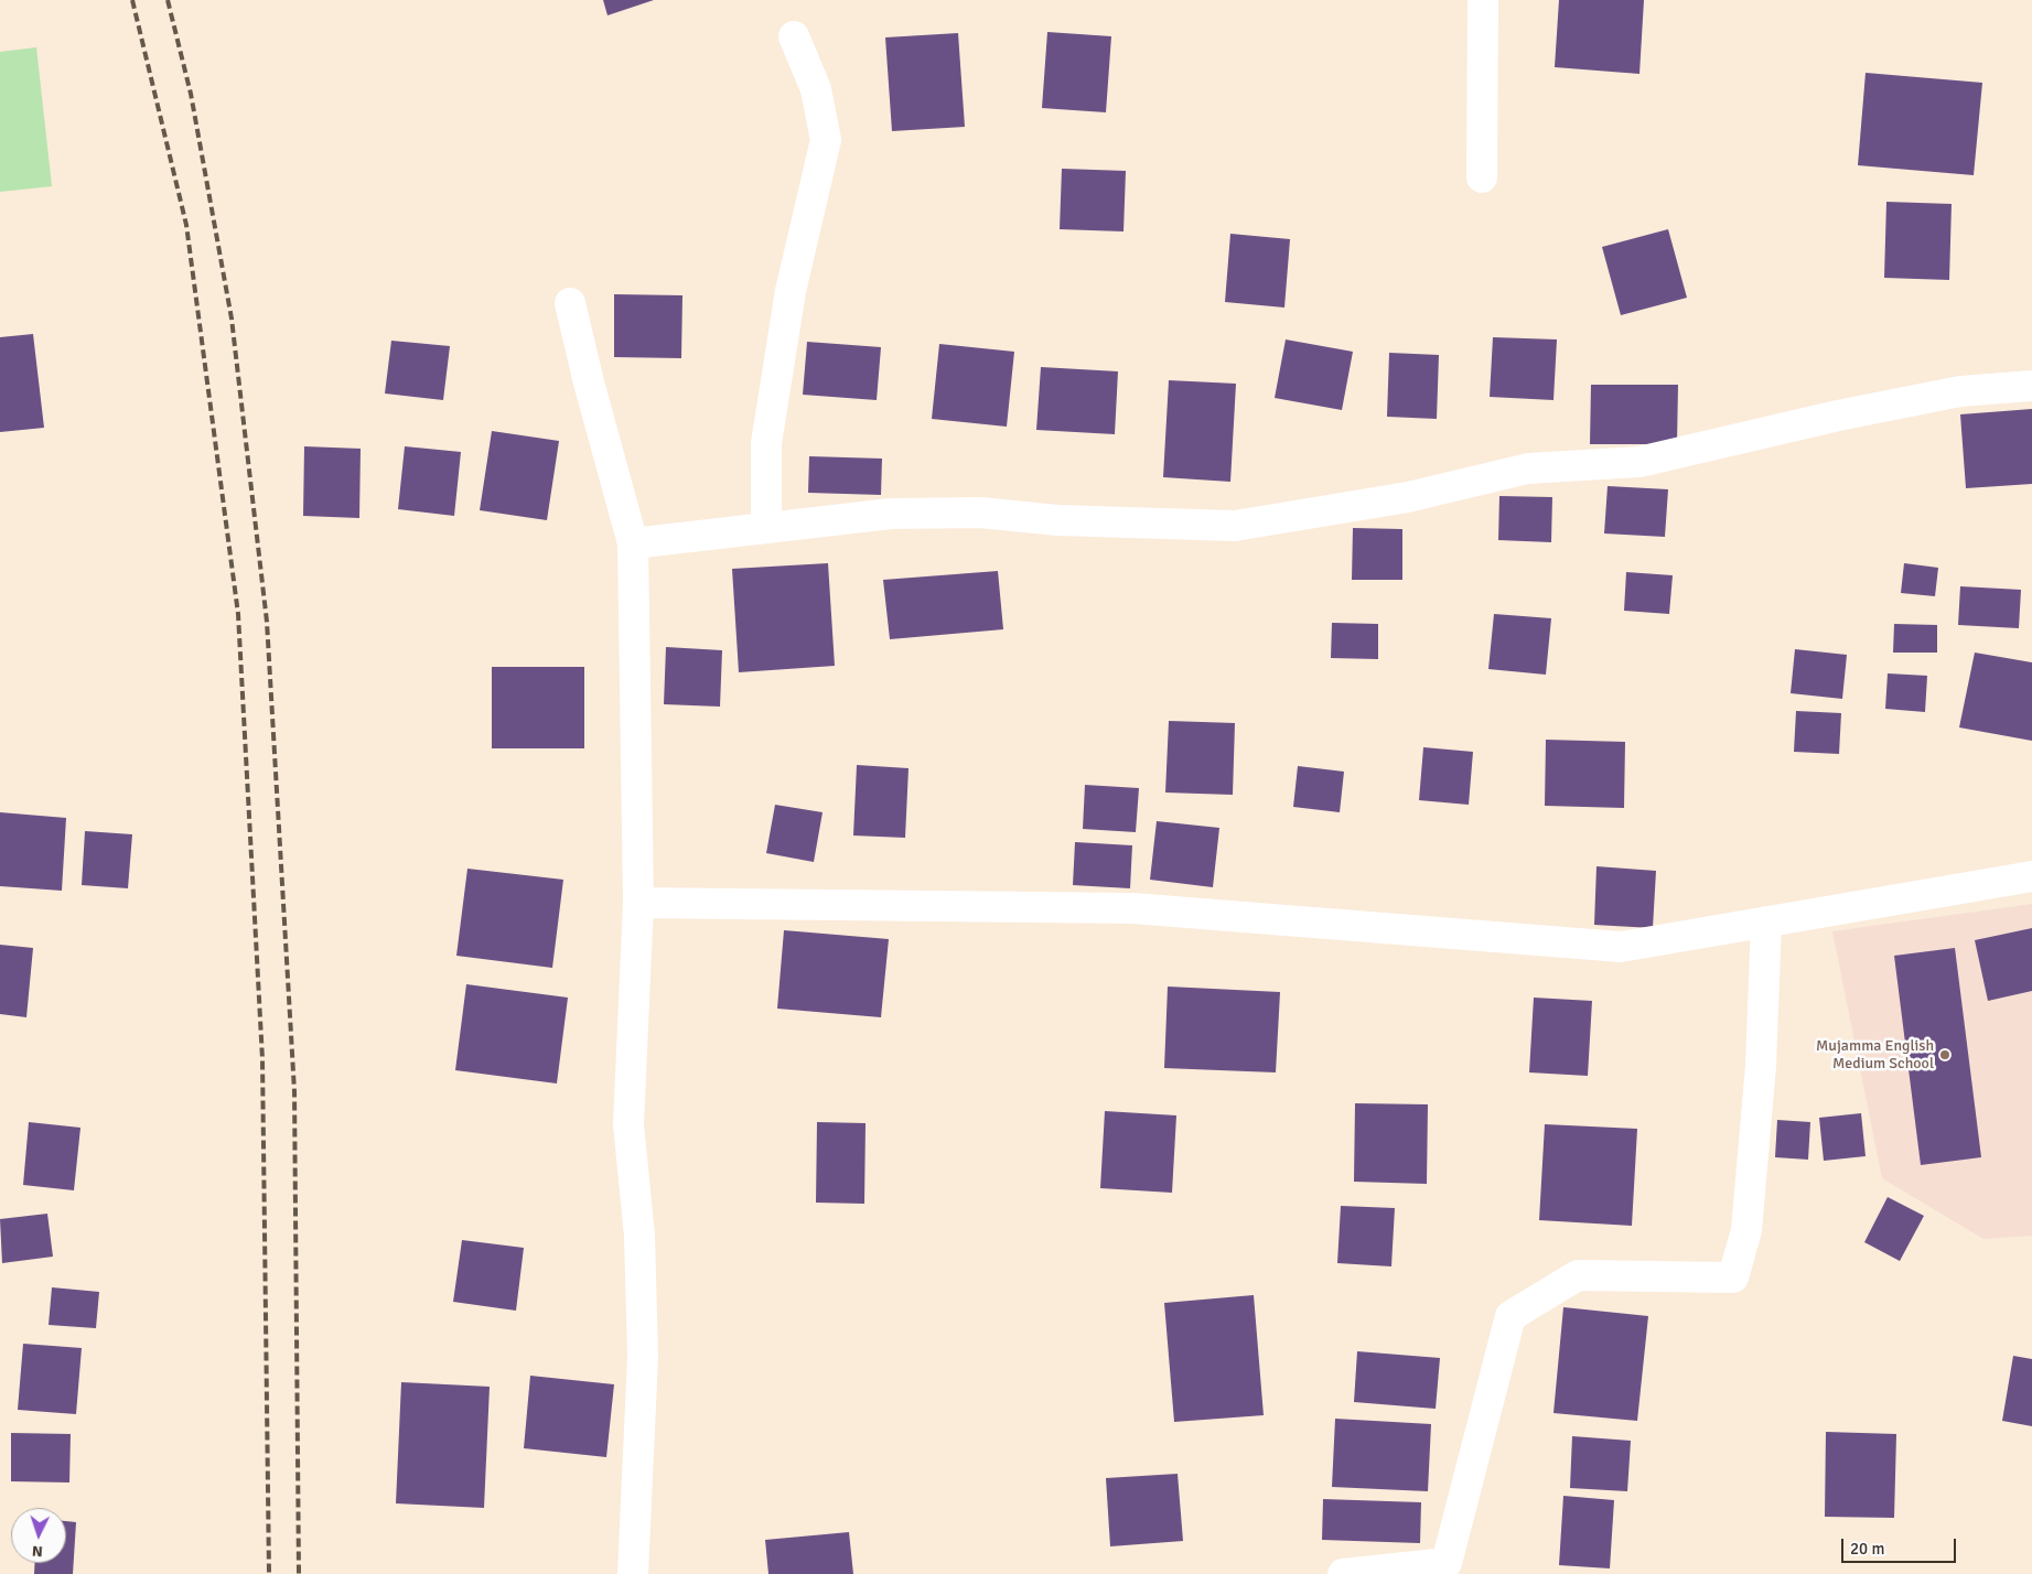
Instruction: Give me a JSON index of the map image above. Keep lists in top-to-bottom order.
{
  "places": ["Mujamma English Medium School"],
  "scale_bar": "20 m",
  "north": "bottom"
}
